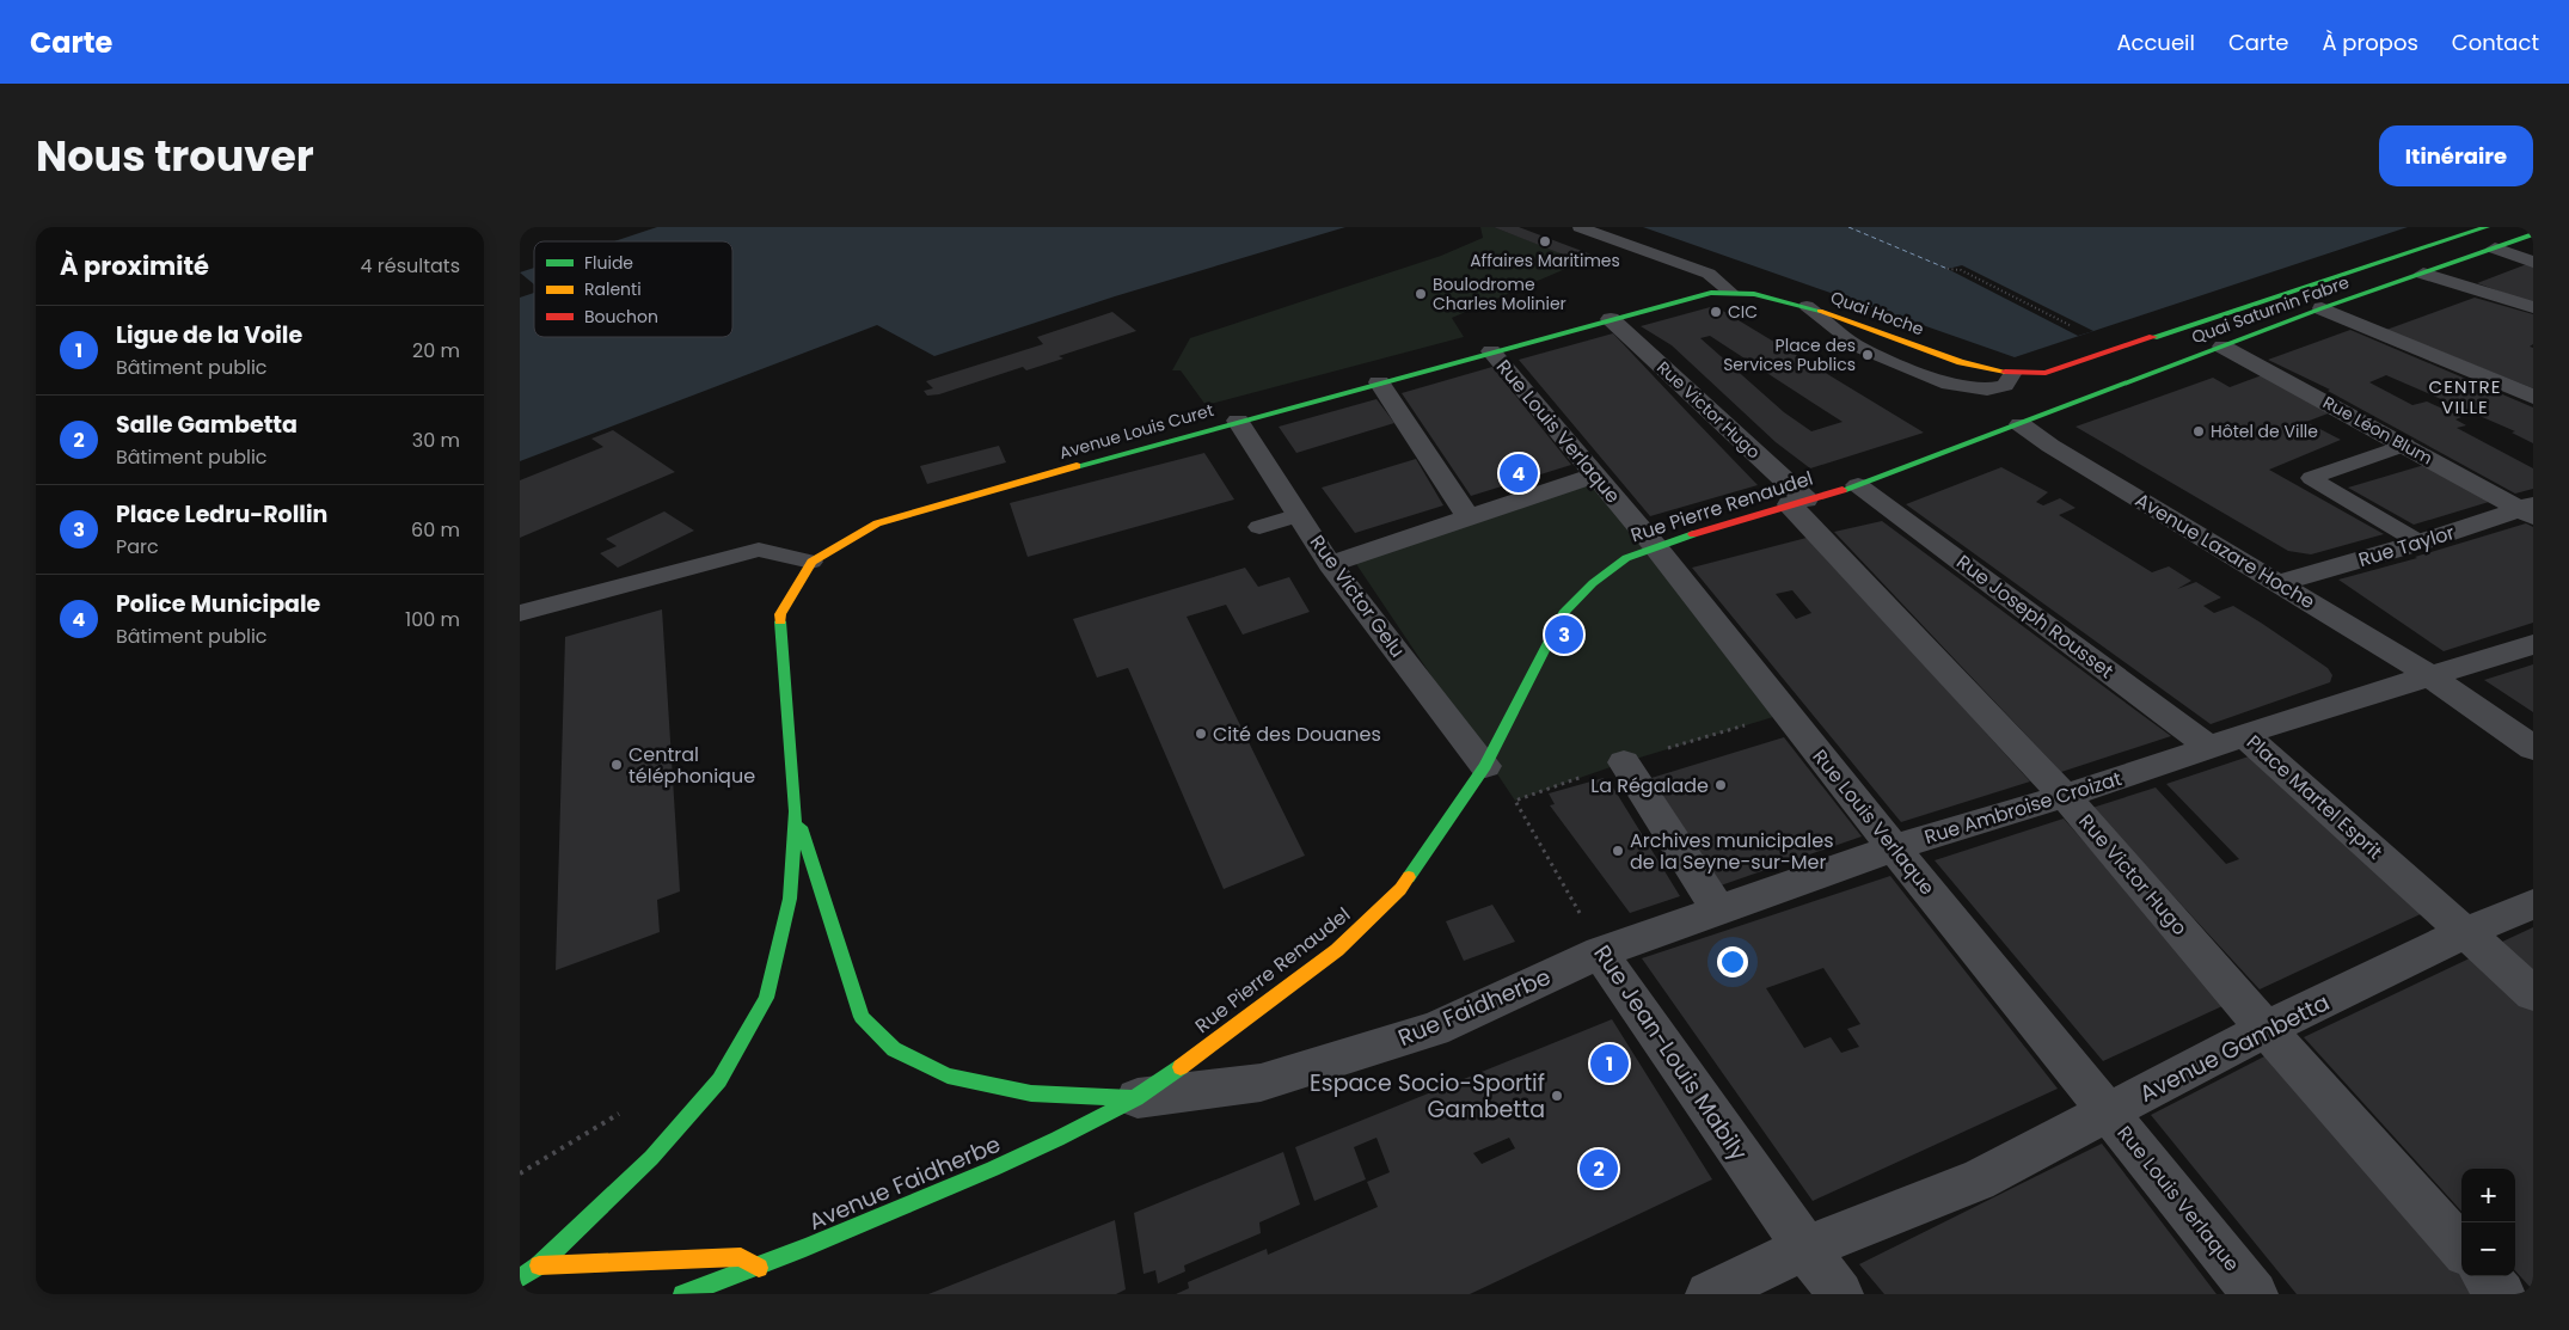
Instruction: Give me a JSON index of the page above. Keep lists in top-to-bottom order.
{
  "streets": {
    "main road": [
      "Quai Saturnin Fabre",
      "Quai Hoche",
      "Avenue Louis Curet",
      "Rue Pierre Renaudel",
      "Avenue Faidherbe"
    ],
    "street": [
      "Rue Victor Hugo",
      "Rue Léon Blum",
      "Rue Louis Verlaque",
      "Rue Taylor",
      "Avenue Lazare Hoche",
      "Rue Victor Gelu",
      "Rue Joseph Rousset",
      "Place Martel Esprit",
      "Rue Ambroise Croizat",
      "Rue Faidherbe",
      "Avenue Gambetta",
      "Rue Jean-Louis Mabily"
    ]
  },
  "crossings": [
    ["Quai Saturnin Fabre", "Rue Léon Blum"],
    ["Quai Saturnin Fabre", "Rue Pierre Renaudel"],
    ["Quai Saturnin Fabre", "Avenue Lazare Hoche"],
    ["Quai Hoche", "Avenue Louis Curet"],
    ["Rue Victor Hugo", "Avenue Louis Curet"],
    ["Rue Victor Hugo", "Rue Pierre Renaudel"],
    ["Rue Victor Hugo", "Rue Ambroise Croizat"],
    ["Rue Victor Hugo", "Avenue Gambetta"],
    ["Rue Léon Blum", "Rue Taylor"],
    ["Avenue Louis Curet", "Rue Louis Verlaque"],
    ["Avenue Louis Curet", "Rue Pierre Renaudel"],
    ["Avenue Louis Curet", "Rue Victor Gelu"],
    ["Avenue Louis Curet", "Rue Faidherbe"],
    ["Avenue Louis Curet", "Avenue Faidherbe"],
    ["Rue Louis Verlaque", "Rue Pierre Renaudel"],
    ["Rue Louis Verlaque", "Rue Ambroise Croizat"],
    ["Rue Louis Verlaque", "Avenue Gambetta"],
    ["Rue Pierre Renaudel", "Avenue Lazare Hoche"],
    ["Rue Pierre Renaudel", "Rue Victor Gelu"],
    ["Rue Pierre Renaudel", "Rue Joseph Rousset"],
    ["Rue Pierre Renaudel", "Rue Faidherbe"],
    ["Rue Pierre Renaudel", "Avenue Faidherbe"],
    ["Rue Taylor", "Avenue Lazare Hoche"],
    ["Avenue Lazare Hoche", "Place Martel Esprit"],
    ["Rue Joseph Rousset", "Rue Ambroise Croizat"],
    ["Place Martel Esprit", "Rue Ambroise Croizat"],
    ["Place Martel Esprit", "Avenue Gambetta"],
    ["Rue Ambroise Croizat", "Rue Faidherbe"],
    ["Rue Ambroise Croizat", "Rue Jean-Louis Mabily"],
    ["Rue Faidherbe", "Rue Jean-Louis Mabily"],
    ["Rue Faidherbe", "Avenue Faidherbe"],
    ["Avenue Gambetta", "Rue Jean-Louis Mabily"]
  ],
  "districts": ["CENTRE VILLE"],
  "places": [
    "Affaires Maritimes",
    "Boulodrome Charles Molinier",
    "CIC",
    "Place des Services Publics",
    "Hôtel de Ville",
    "Cité des Douanes",
    "Central téléphonique",
    "La Régalade",
    "Archives municipales de la Seyne-sur-Mer",
    "Espace Socio-Sportif Gambetta"
  ],
  "legend": ["Fluide", "Ralenti", "Bouchon"],
  "page": {
    "header": "Carte",
    "nav": [
      "Accueil",
      "Carte",
      "À propos",
      "Contact"
    ],
    "title": "Nous trouver",
    "buttons": "Itinéraire",
    "heading": ["À proximité", "4 résultats"],
    "list": [
      {
        "mark": "1",
        "name": "Ligue de la Voile",
        "note": "Bâtiment public",
        "value": "20 m"
      },
      {
        "mark": "2",
        "name": "Salle Gambetta",
        "note": "Bâtiment public",
        "value": "30 m"
      },
      {
        "mark": "3",
        "name": "Place Ledru-Rollin",
        "note": "Parc",
        "value": "60 m"
      },
      {
        "mark": "4",
        "name": "Police Municipale",
        "note": "Bâtiment public",
        "value": "100 m"
      }
    ],
    "pins": [
      "4",
      "3",
      "1",
      "2"
    ],
    "map_buttons": ["+", "−"]
  }
}
